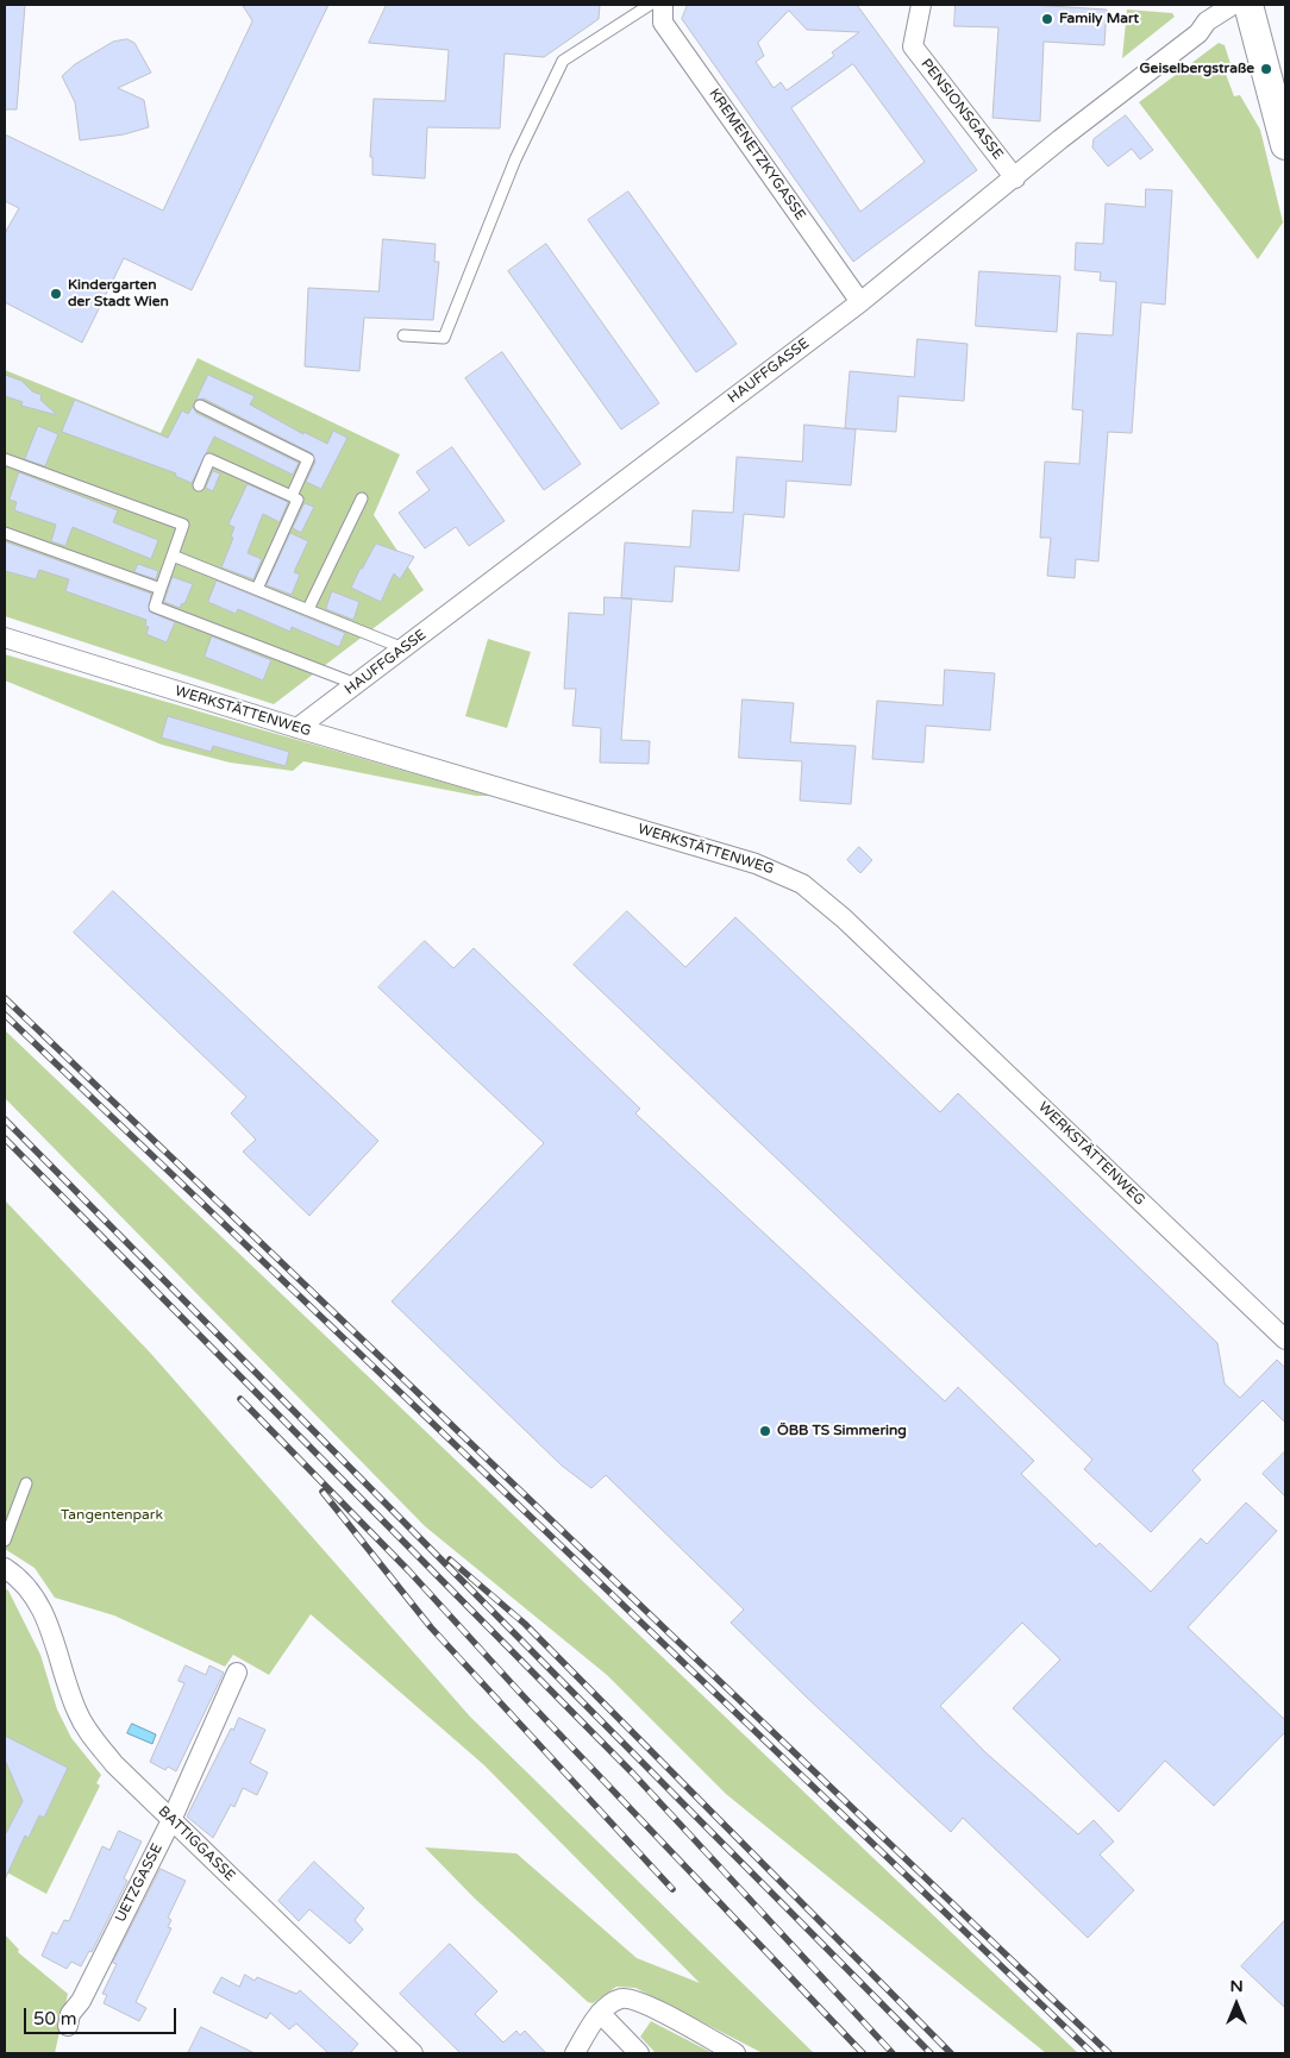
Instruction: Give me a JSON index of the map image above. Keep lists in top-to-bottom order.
{
  "streets": {
    "street": [
      "PENSIONSGASSE",
      "KREMENETZKYGASSE",
      "HAUFFGASSE",
      "WERKSTÄTTENWEG",
      "BATTIGGASSE",
      "UETZGASSE"
    ]
  },
  "crossings": [
    ["PENSIONSGASSE", "HAUFFGASSE"],
    ["KREMENETZKYGASSE", "HAUFFGASSE"],
    ["HAUFFGASSE", "WERKSTÄTTENWEG"],
    ["BATTIGGASSE", "UETZGASSE"]
  ],
  "parks": ["Tangentenpark"],
  "places": [
    "Family Mart",
    "Geiselbergstraße",
    "Kindergarten der Stadt Wien",
    "ÖBB TS Simmering"
  ],
  "scale_bar": "50 m",
  "north": "top"
}
